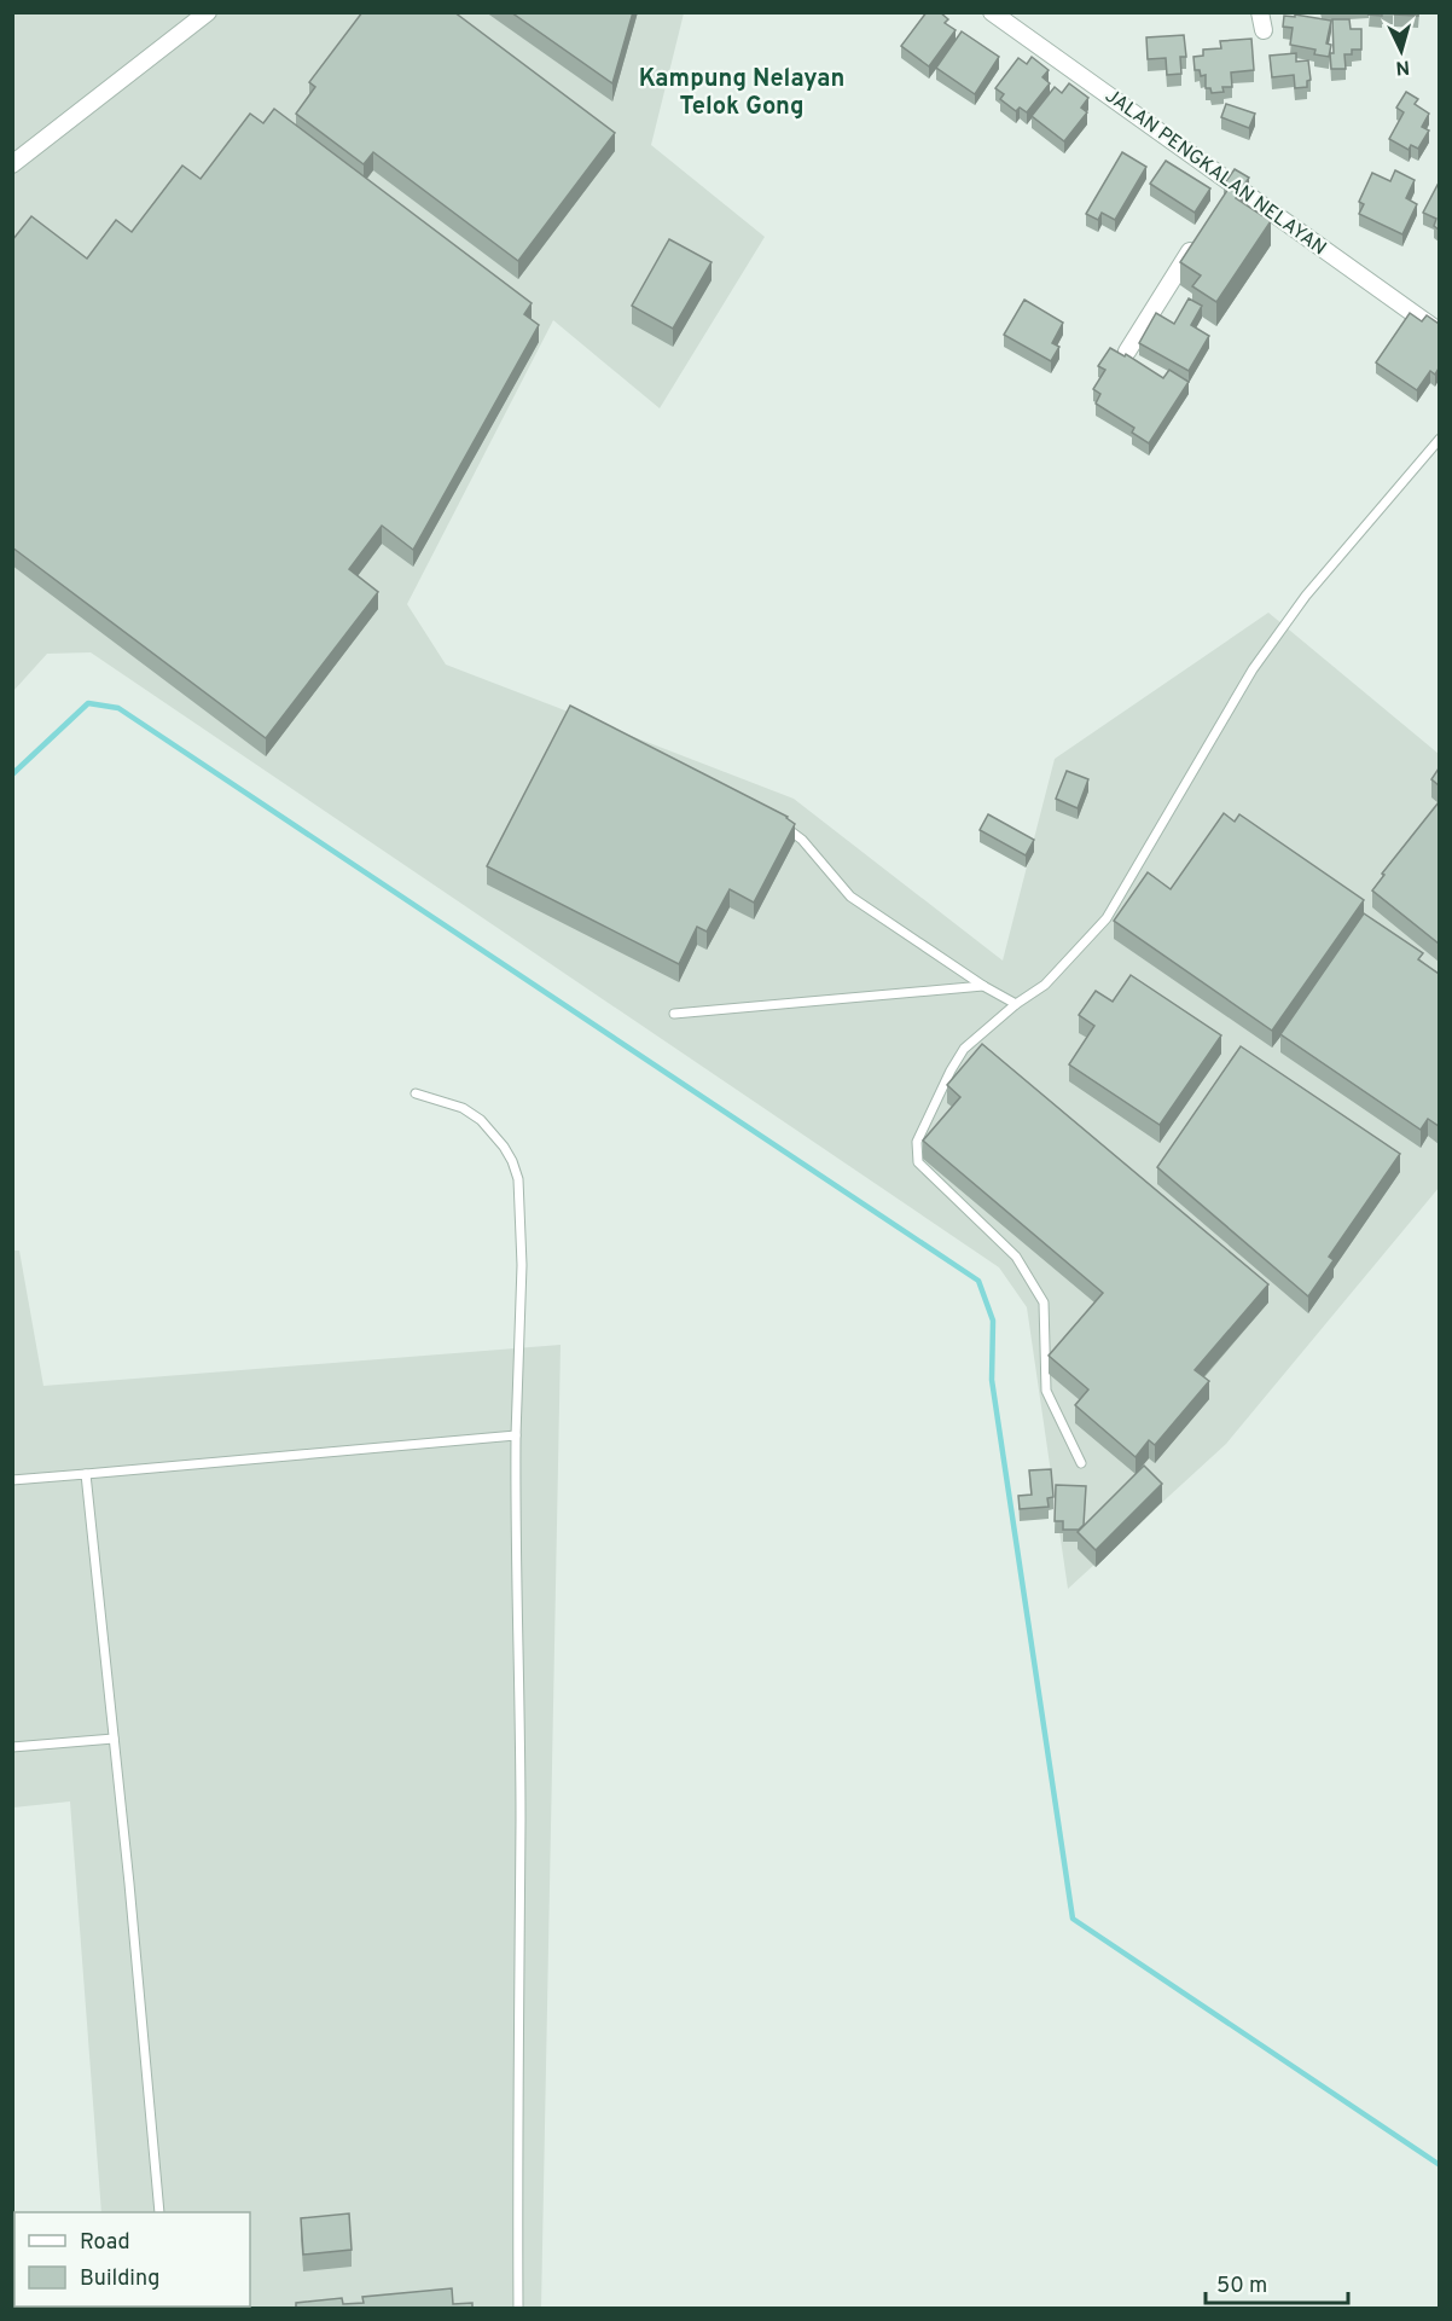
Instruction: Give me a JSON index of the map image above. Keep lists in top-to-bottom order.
{
  "streets": {
    "street": ["JALAN PENGKALAN NELAYAN"]
  },
  "districts": ["Kampung Nelayan Telok Gong"],
  "legend": ["Road", "Building"],
  "scale_bar": "50 m",
  "north": "bottom"
}
